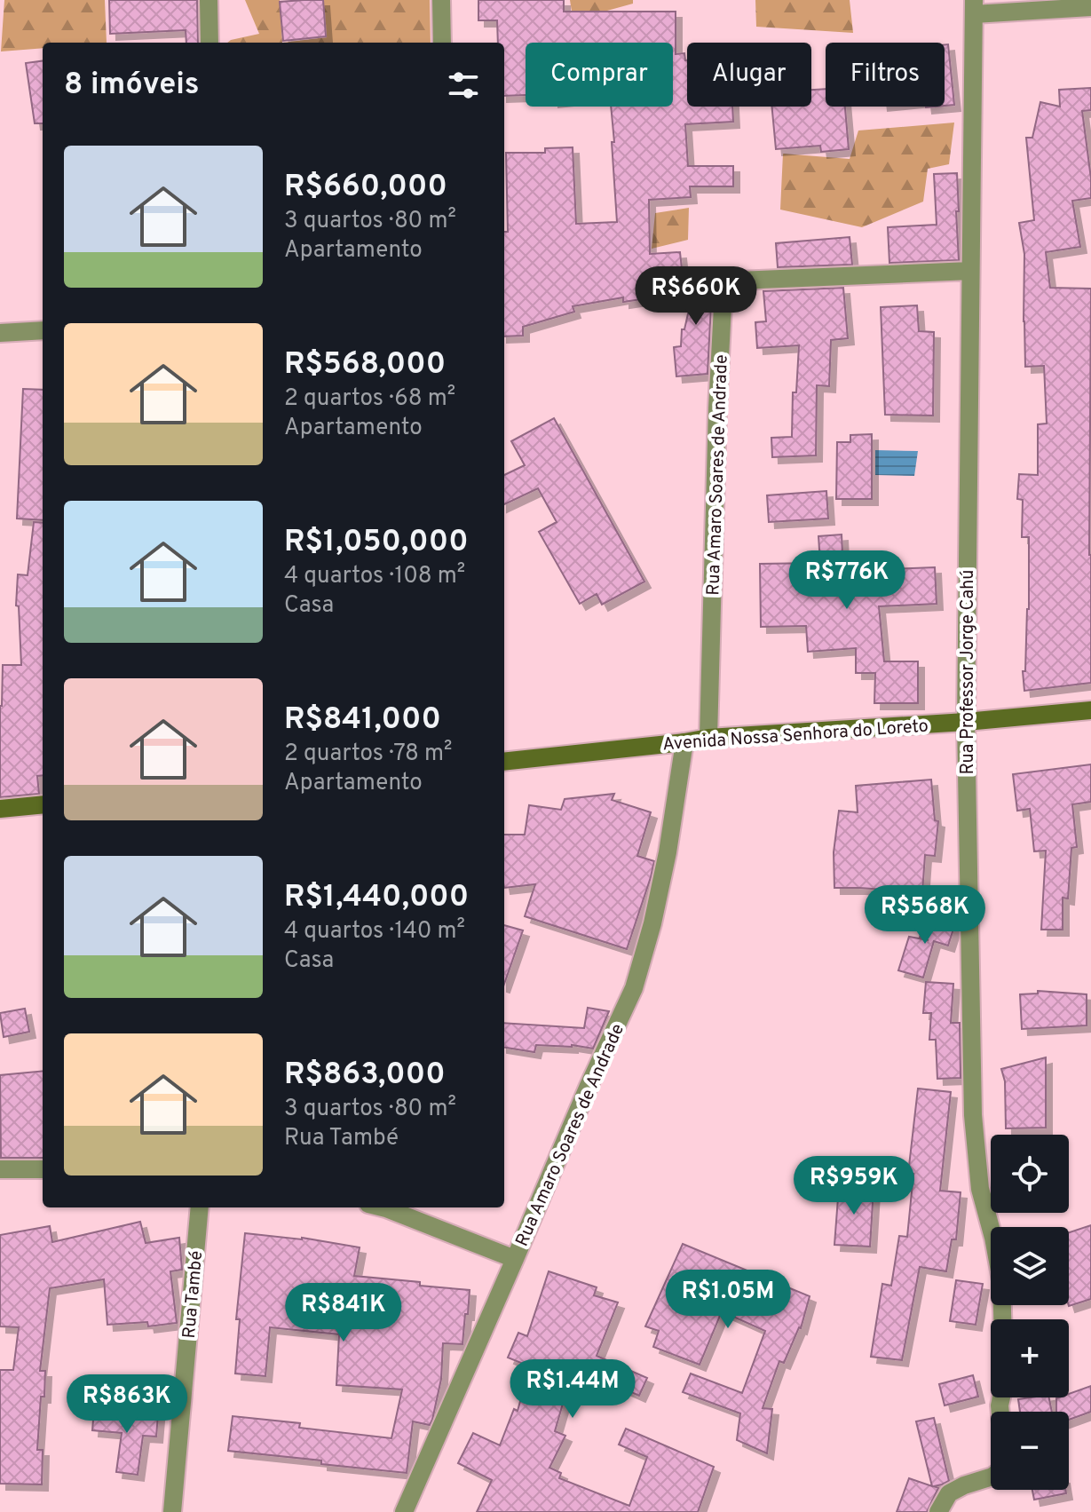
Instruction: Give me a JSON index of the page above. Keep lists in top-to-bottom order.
{
  "streets": {
    "street": [
      "Rua Amaro Soares de Andrade",
      "Rua Professor Jorge Cahú",
      "Avenida Nossa Senhora do Loreto",
      "Rua També"
    ]
  },
  "crossings": [
    ["Rua Amaro Soares de Andrade", "Rua Professor Jorge Cahú"],
    ["Rua Amaro Soares de Andrade", "Avenida Nossa Senhora do Loreto"],
    ["Rua Professor Jorge Cahú", "Avenida Nossa Senhora do Loreto"]
  ],
  "page": {
    "chip": ["Comprar", "Alugar", "Filtros"],
    "heading": "8 imóveis",
    "list": [
      {
        "name": "R$660,000",
        "note": "3 quartos · 80 m² · Apartamento"
      },
      {
        "name": "R$568,000",
        "note": "2 quartos · 68 m² · Apartamento"
      },
      {
        "name": "R$1,050,000",
        "note": "4 quartos · 108 m² · Casa"
      },
      {
        "name": "R$841,000",
        "note": "2 quartos · 78 m² · Apartamento"
      },
      {
        "name": "R$1,440,000",
        "note": "4 quartos · 140 m² · Casa"
      },
      {
        "name": "R$863,000",
        "note": "3 quartos · 80 m² · Rua També"
      }
    ],
    "price": [
      "R$660K",
      "R$776K",
      "R$568K",
      "R$959K",
      "R$1.05M",
      "R$841K",
      "R$1.44M",
      "R$863K"
    ],
    "map_buttons": ["+", "−"]
  }
}
